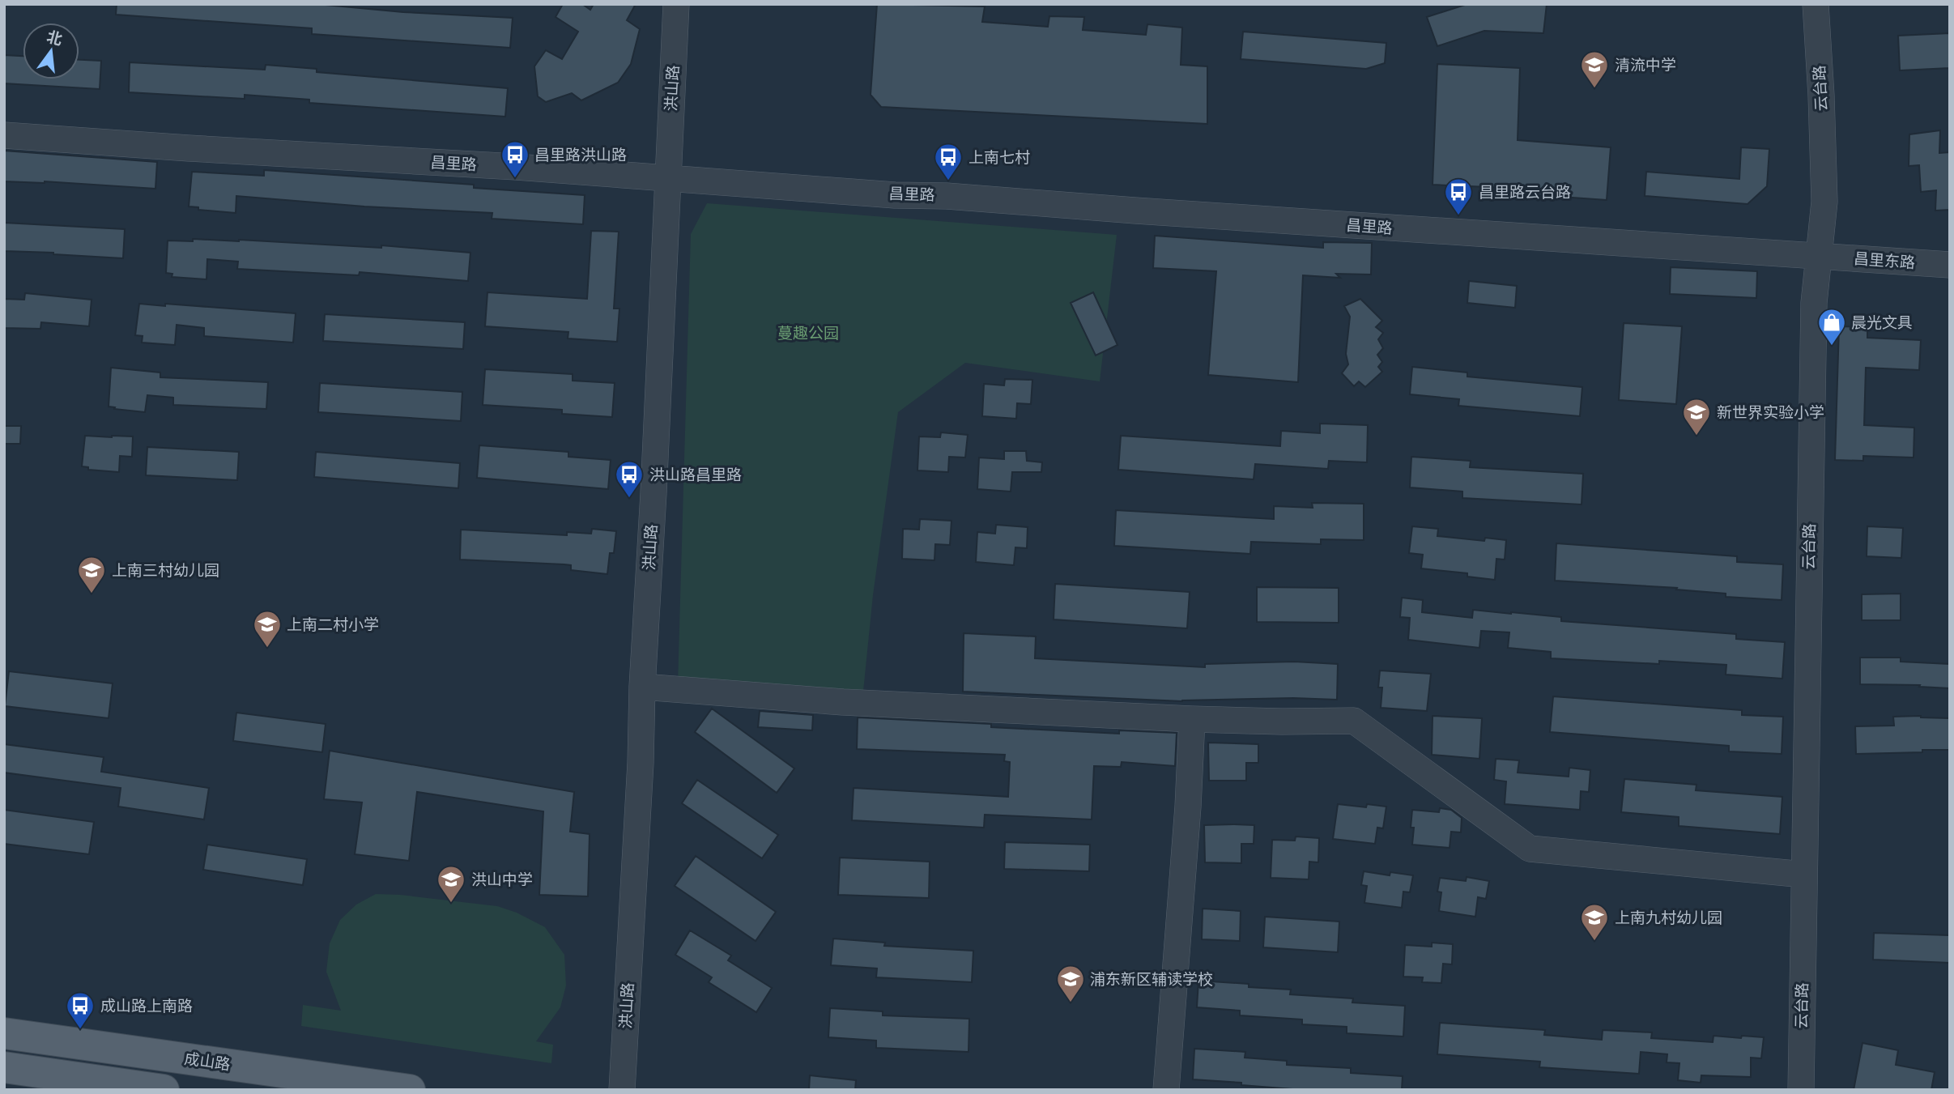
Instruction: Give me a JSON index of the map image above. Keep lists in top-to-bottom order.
{
  "streets": {
    "main road": ["成山路"],
    "street": [
      "洪山路",
      "云台路",
      "昌里路",
      "昌里东路"
    ]
  },
  "crossings": [
    ["洪山路", "昌里路"],
    ["云台路", "昌里路"],
    ["云台路", "昌里东路"],
    ["昌里路", "昌里东路"]
  ],
  "parks": ["蔓趣公园"],
  "places": {
    "school or university": [
      "清流中学",
      "新世界实验小学",
      "上南三村幼儿园",
      "上南二村小学",
      "洪山中学",
      "上南九村幼儿园",
      "浦东新区辅读学校"
    ],
    "bus stop": [
      "昌里路洪山路",
      "上南七村",
      "昌里路云台路",
      "洪山路昌里路",
      "成山路上南路"
    ],
    "shop": ["晨光文具"]
  },
  "north": "top"
}
